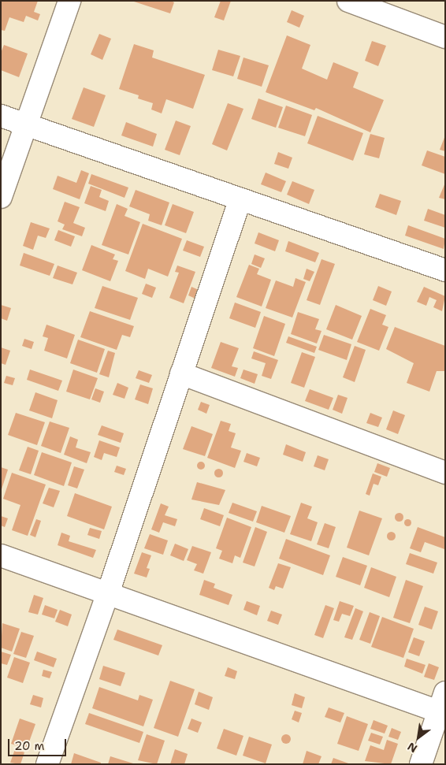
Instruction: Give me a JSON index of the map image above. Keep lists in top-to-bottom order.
{
  "scale_bar": "20 m",
  "north": "bottom left"
}
